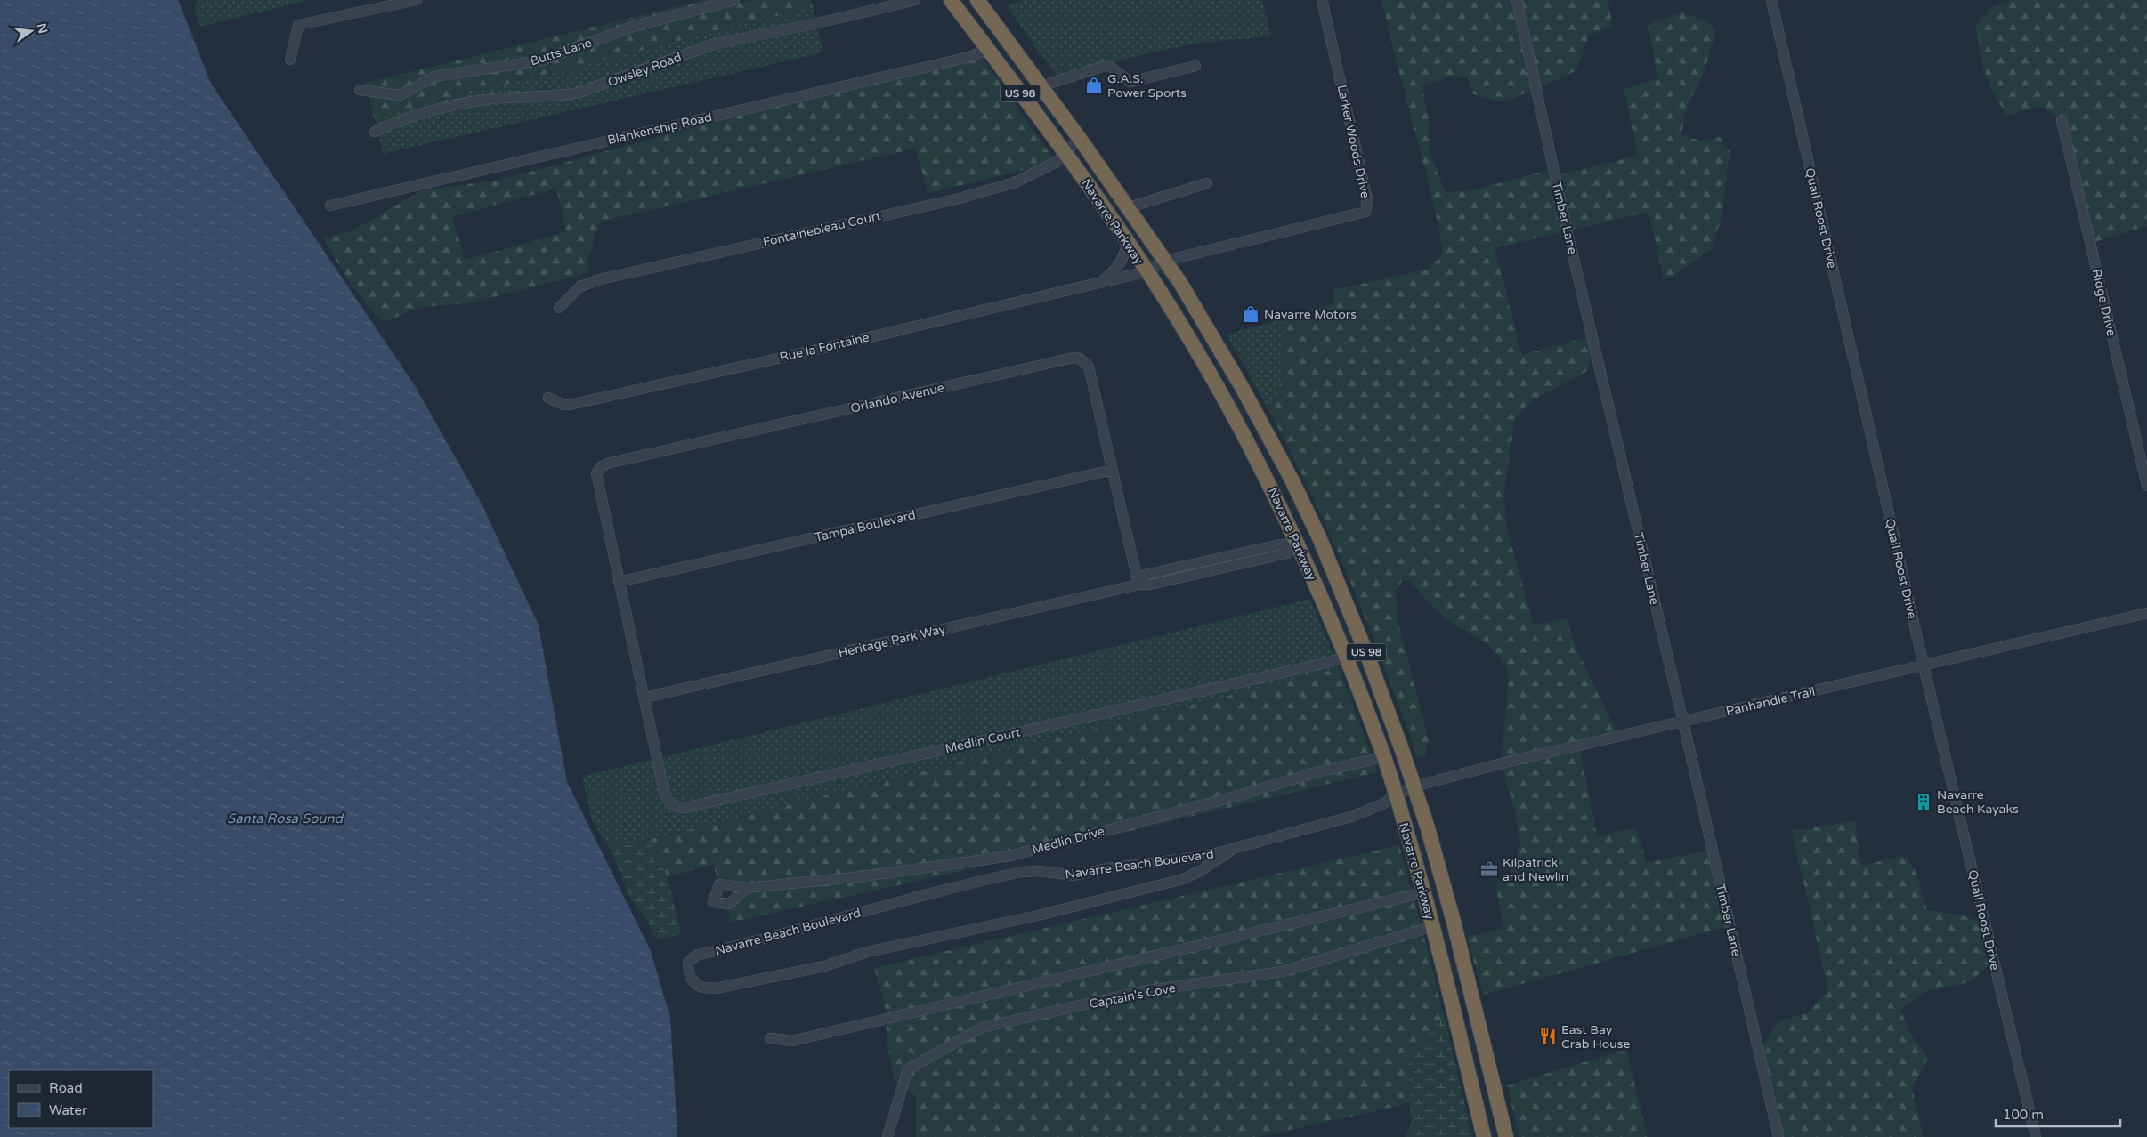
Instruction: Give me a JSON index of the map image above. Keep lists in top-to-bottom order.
{
  "streets": {
    "highway": ["US 98", "Navarre Parkway"],
    "street": [
      "Butts Lane",
      "Owsley Road",
      "Blankenship Road",
      "Larker Woods Drive",
      "Timber Lane",
      "Quail Roost Drive",
      "Fontainebleau Court",
      "Ridge Drive",
      "Rue la Fontaine",
      "Orlando Avenue",
      "Tampa Boulevard",
      "Heritage Park Way",
      "Panhandle Trail",
      "Medlin Court",
      "Medlin Drive",
      "Navarre Beach Boulevard",
      "Captain's Cove"
    ]
  },
  "crossings": [
    ["Blankenship Road", "Navarre Parkway"],
    ["Larker Woods Drive", "Navarre Parkway"],
    ["Larker Woods Drive", "Rue la Fontaine"],
    ["Timber Lane", "Panhandle Trail"],
    ["Quail Roost Drive", "Panhandle Trail"],
    ["Navarre Parkway", "Fontainebleau Court"],
    ["Navarre Parkway", "Rue la Fontaine"],
    ["Navarre Parkway", "Heritage Park Way"],
    ["Navarre Parkway", "Panhandle Trail"],
    ["Navarre Parkway", "Medlin Court"],
    ["Navarre Parkway", "Medlin Drive"],
    ["Navarre Parkway", "Captain's Cove"],
    ["Orlando Avenue", "Tampa Boulevard"],
    ["Orlando Avenue", "Heritage Park Way"],
    ["Heritage Park Way", "Medlin Court"],
    ["Panhandle Trail", "Navarre Beach Boulevard"]
  ],
  "water": ["Santa Rosa Sound"],
  "places": {
    "shop": ["G.A.S. Power Sports", "Navarre Motors"],
    "building": ["Navarre Beach Kayaks"],
    "office": ["Kilpatrick and Newlin"],
    "restaurant": ["East Bay Crab House"]
  },
  "legend": ["Road", "Water"],
  "scale_bar": "100 m",
  "north": "right"
}
